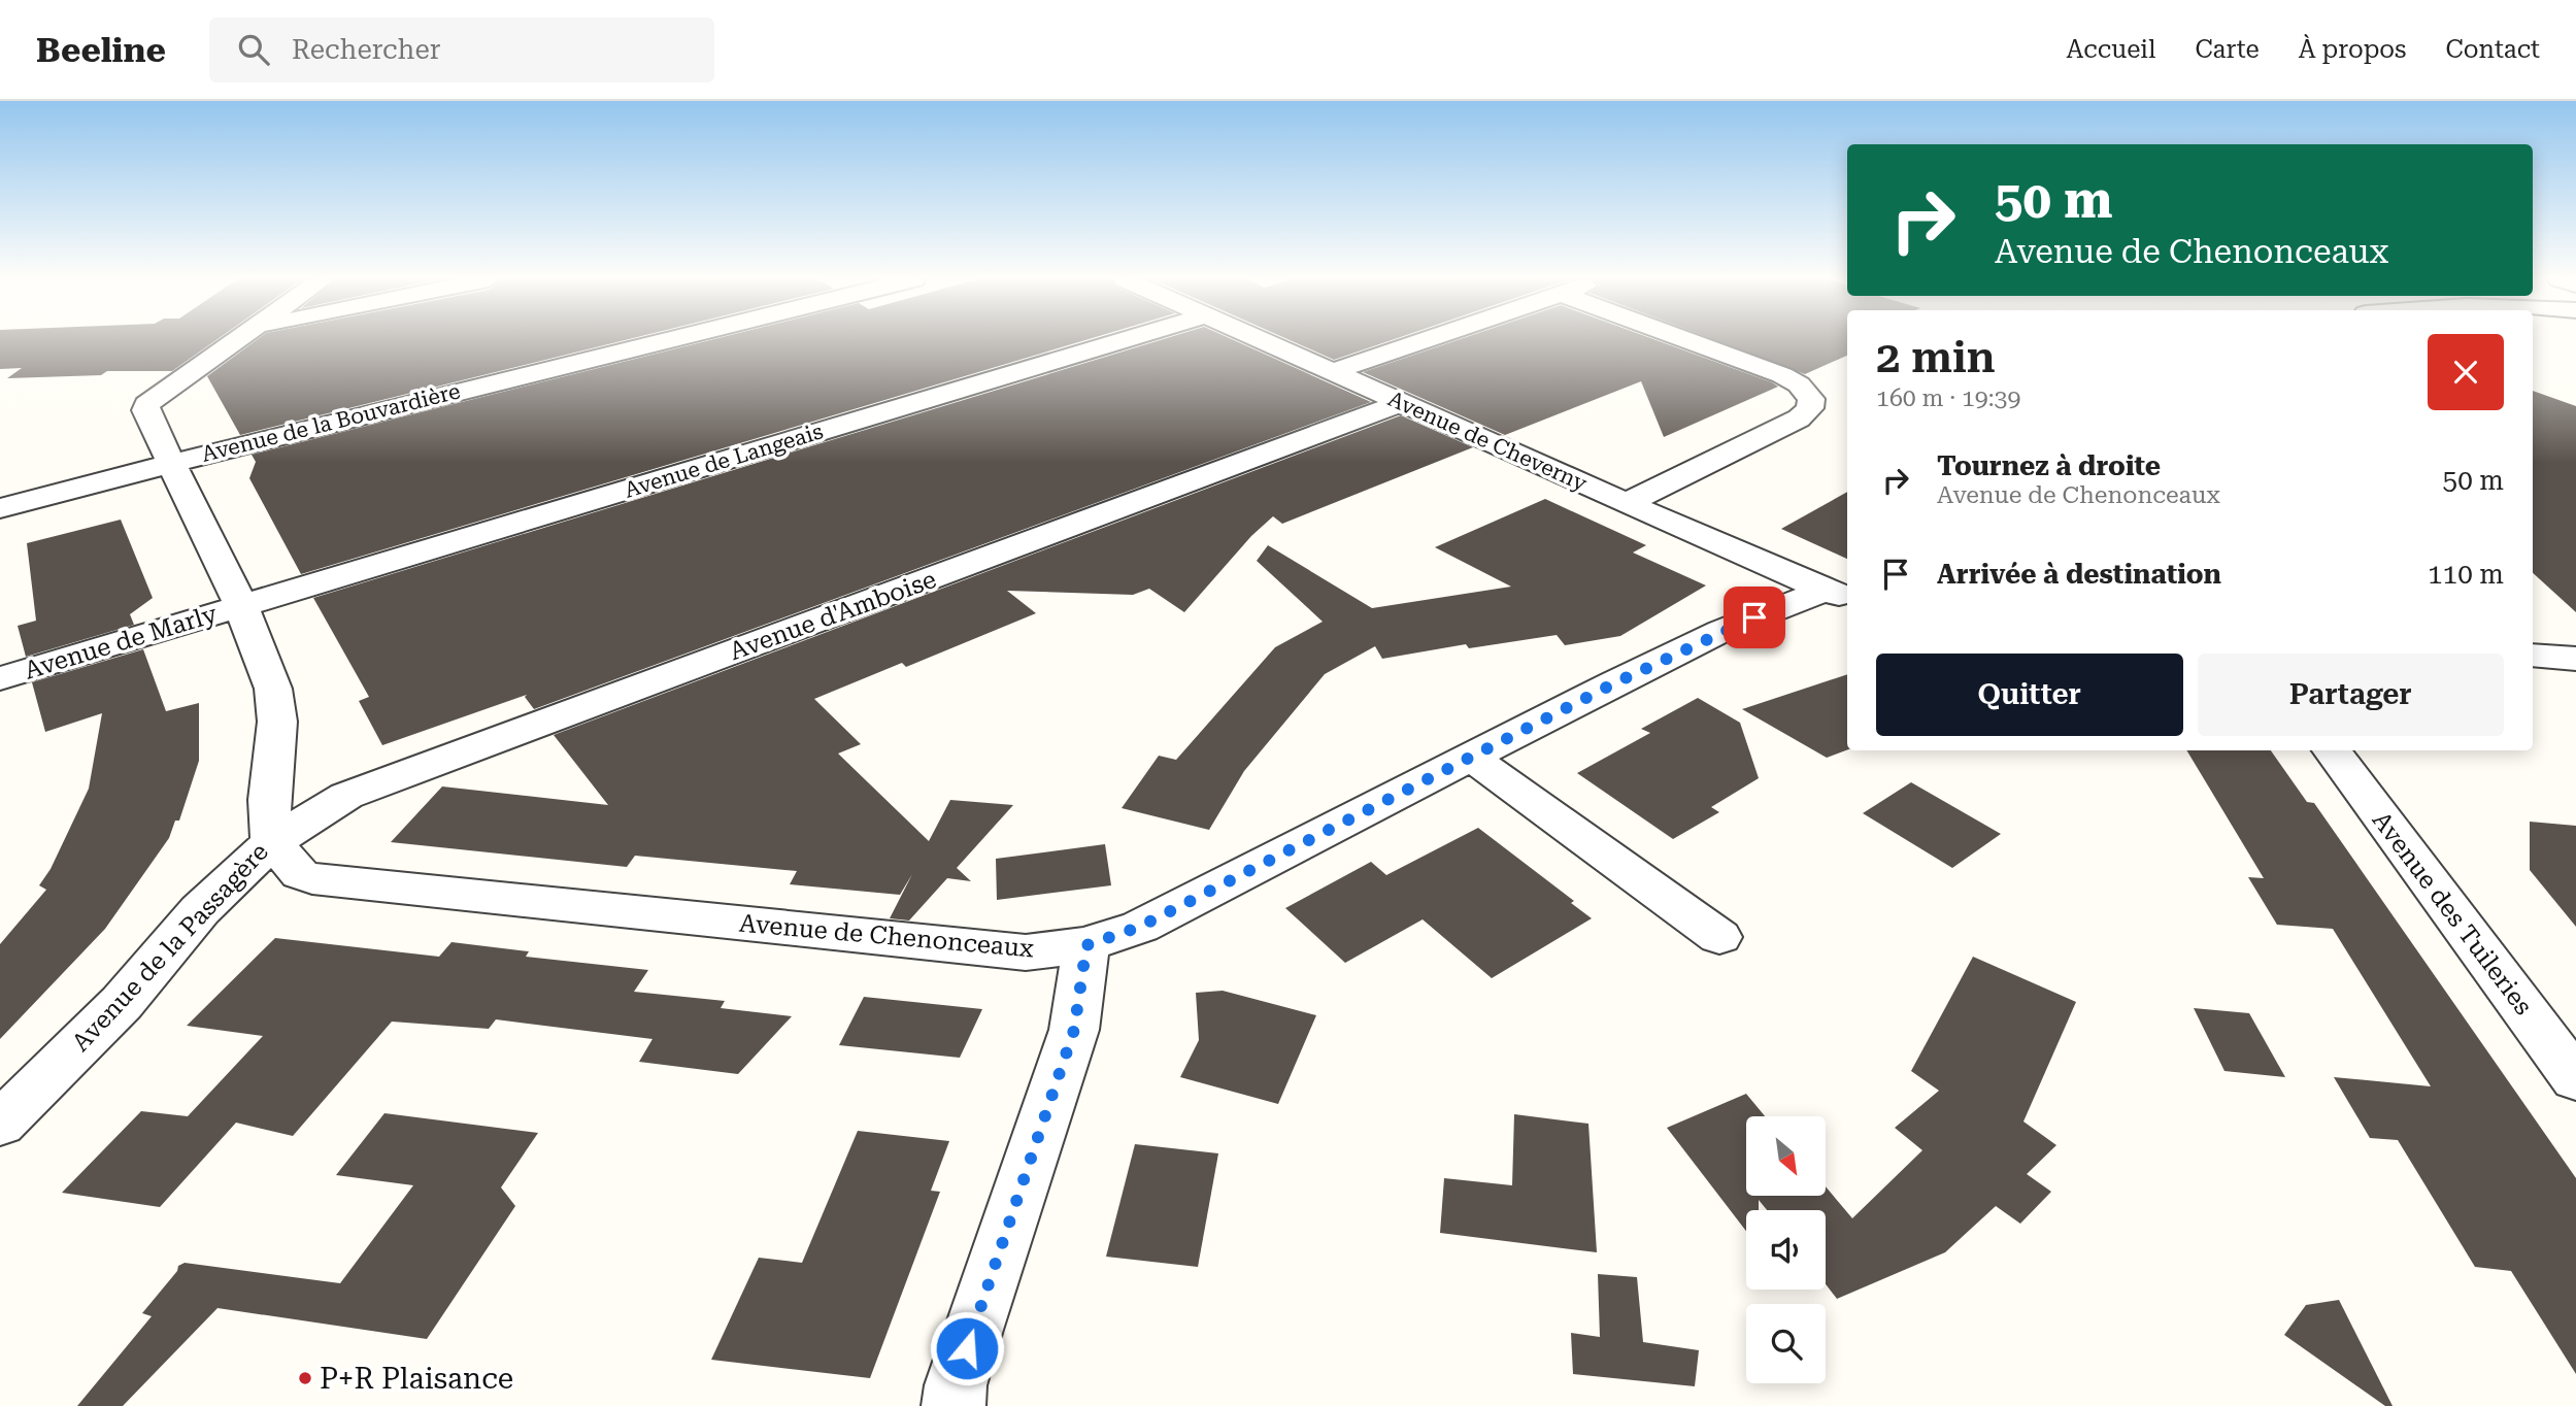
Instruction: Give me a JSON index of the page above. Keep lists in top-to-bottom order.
{
  "streets": {
    "street": [
      "Avenue de la Bouvardière",
      "Avenue de Cheverny",
      "Avenue de Langeais",
      "Avenue d'Amboise",
      "Avenue de Marly",
      "Avenue des Tuileries",
      "Avenue de Chenonceaux",
      "Avenue de la Passagère"
    ]
  },
  "crossings": [
    ["Avenue de la Bouvardière", "Avenue de la Passagère"],
    ["Avenue de Cheverny", "Avenue d'Amboise"],
    ["Avenue de Cheverny", "Avenue de Chenonceaux"],
    ["Avenue de Langeais", "Avenue de Marly"],
    ["Avenue de Langeais", "Avenue de la Passagère"],
    ["Avenue d'Amboise", "Avenue de Chenonceaux"],
    ["Avenue d'Amboise", "Avenue de la Passagère"],
    ["Avenue de Marly", "Avenue de la Passagère"],
    ["Avenue de Chenonceaux", "Avenue de la Passagère"]
  ],
  "places": ["P+R Plaisance"],
  "north": "bottom right",
  "page": {
    "header": "Beeline",
    "search": "Rechercher",
    "nav": [
      "Accueil",
      "Carte",
      "À propos",
      "Contact"
    ],
    "turn": ["50 m", "Avenue de Chenonceaux"],
    "heading": ["2 min", "160 m · 19:39"],
    "list": [
      {
        "name": "Tournez à droite",
        "note": "Avenue de Chenonceaux",
        "value": "50 m"
      },
      {
        "name": "Arrivée à destination",
        "value": "110 m"
      }
    ],
    "buttons": ["Quitter", "Partager"]
  }
}
